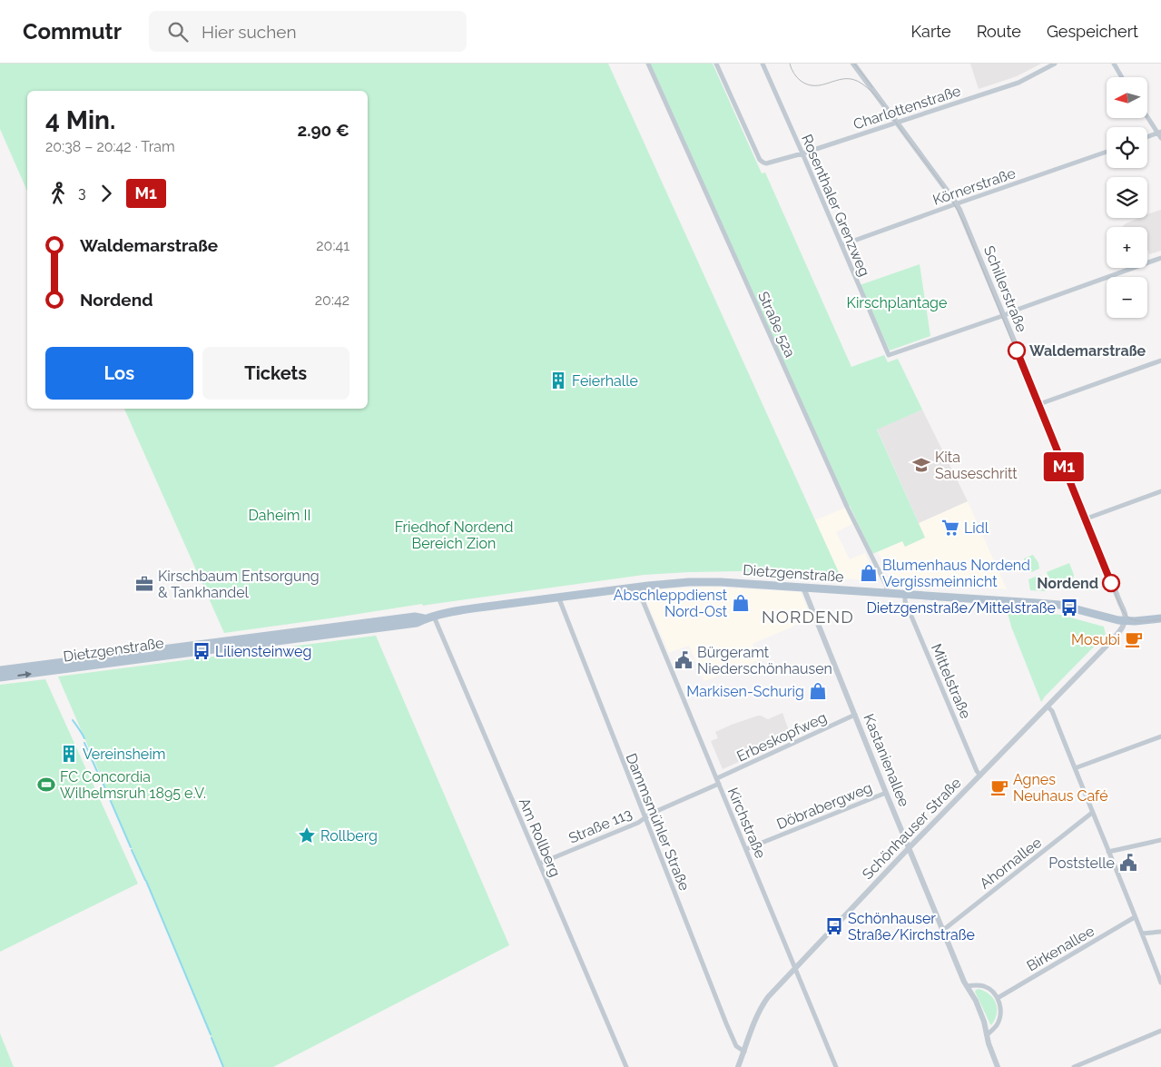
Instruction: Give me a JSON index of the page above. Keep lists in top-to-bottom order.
{
  "streets": {
    "main road": ["Dietzgenstraße"],
    "street": [
      "Charlottenstraße",
      "Körnerstraße",
      "Rosenthaler Grenzweg",
      "Schillerstraße",
      "Straße 52a",
      "Mittelstraße",
      "Erbeskopfweg",
      "Kastanienallee",
      "Döbrabergweg",
      "Dammsmühler Straße",
      "Kirchstraße",
      "Straße 113",
      "Schönhauser Straße",
      "Am Rollberg",
      "Ahornallee",
      "Birkenallee"
    ]
  },
  "crossings": [
    ["Charlottenstraße", "Rosenthaler Grenzweg"],
    ["Charlottenstraße", "Schillerstraße"],
    ["Körnerstraße", "Rosenthaler Grenzweg"],
    ["Körnerstraße", "Schillerstraße"],
    ["Rosenthaler Grenzweg", "Schillerstraße"],
    ["Schillerstraße", "Dietzgenstraße"],
    ["Schillerstraße", "Schönhauser Straße"],
    ["Straße 52a", "Dietzgenstraße"],
    ["Dietzgenstraße", "Mittelstraße"],
    ["Dietzgenstraße", "Kastanienallee"],
    ["Dietzgenstraße", "Dammsmühler Straße"],
    ["Dietzgenstraße", "Kirchstraße"],
    ["Dietzgenstraße", "Schönhauser Straße"],
    ["Dietzgenstraße", "Am Rollberg"],
    ["Mittelstraße", "Schönhauser Straße"],
    ["Erbeskopfweg", "Kastanienallee"],
    ["Erbeskopfweg", "Kirchstraße"],
    ["Kastanienallee", "Döbrabergweg"],
    ["Kastanienallee", "Schönhauser Straße"],
    ["Kastanienallee", "Ahornallee"],
    ["Döbrabergweg", "Kirchstraße"],
    ["Dammsmühler Straße", "Straße 113"],
    ["Dammsmühler Straße", "Schönhauser Straße"],
    ["Kirchstraße", "Straße 113"],
    ["Kirchstraße", "Schönhauser Straße"],
    ["Straße 113", "Am Rollberg"]
  ],
  "districts": ["NORDEND"],
  "parks": ["Kirschplantage", "Daheim II", "Friedhof Nordend Bereich Zion"],
  "places": {
    "other": ["Waldemarstraße", "Nordend"],
    "building": ["Feierhalle", "Vereinsheim"],
    "school or university": ["Kita Sauseschritt"],
    "supermarket": ["Lidl"],
    "shop": ["Blumenhaus Nordend Vergissmeinnicht", "Abschleppdienst Nord-Ost", "Markisen-Schurig"],
    "office": ["Kirschbaum Entsorgung & Tankhandel"],
    "bus stop": ["Dietzgenstraße/Mittelstraße", "Liliensteinweg", "Schönhauser Straße/Kirchstraße"],
    "cafe": ["Mosubi", "Agnes Neuhaus Café"],
    "public building": ["Bürgeramt Niederschönhausen", "Poststelle"],
    "sports": ["FC Concordia Wilhelmsruh 1895 e.V."],
    "place": ["Rollberg"]
  },
  "lines": ["tram line M1"],
  "north": "left",
  "page": {
    "header": "Commutr",
    "search": "Hier suchen",
    "nav": ["Karte", "Route", "Gespeichert"],
    "on_map": "M1",
    "map_buttons": ["+", "−"],
    "heading": ["4 Min.", "20:38 – 20:42 · Tram", "2.90 €"],
    "legs": ["3", "M1"],
    "list": [
      {
        "name": "Waldemarstraße",
        "value": "20:41"
      },
      {
        "name": "Nordend",
        "value": "20:42"
      }
    ],
    "buttons": ["Los", "Tickets"]
  }
}
